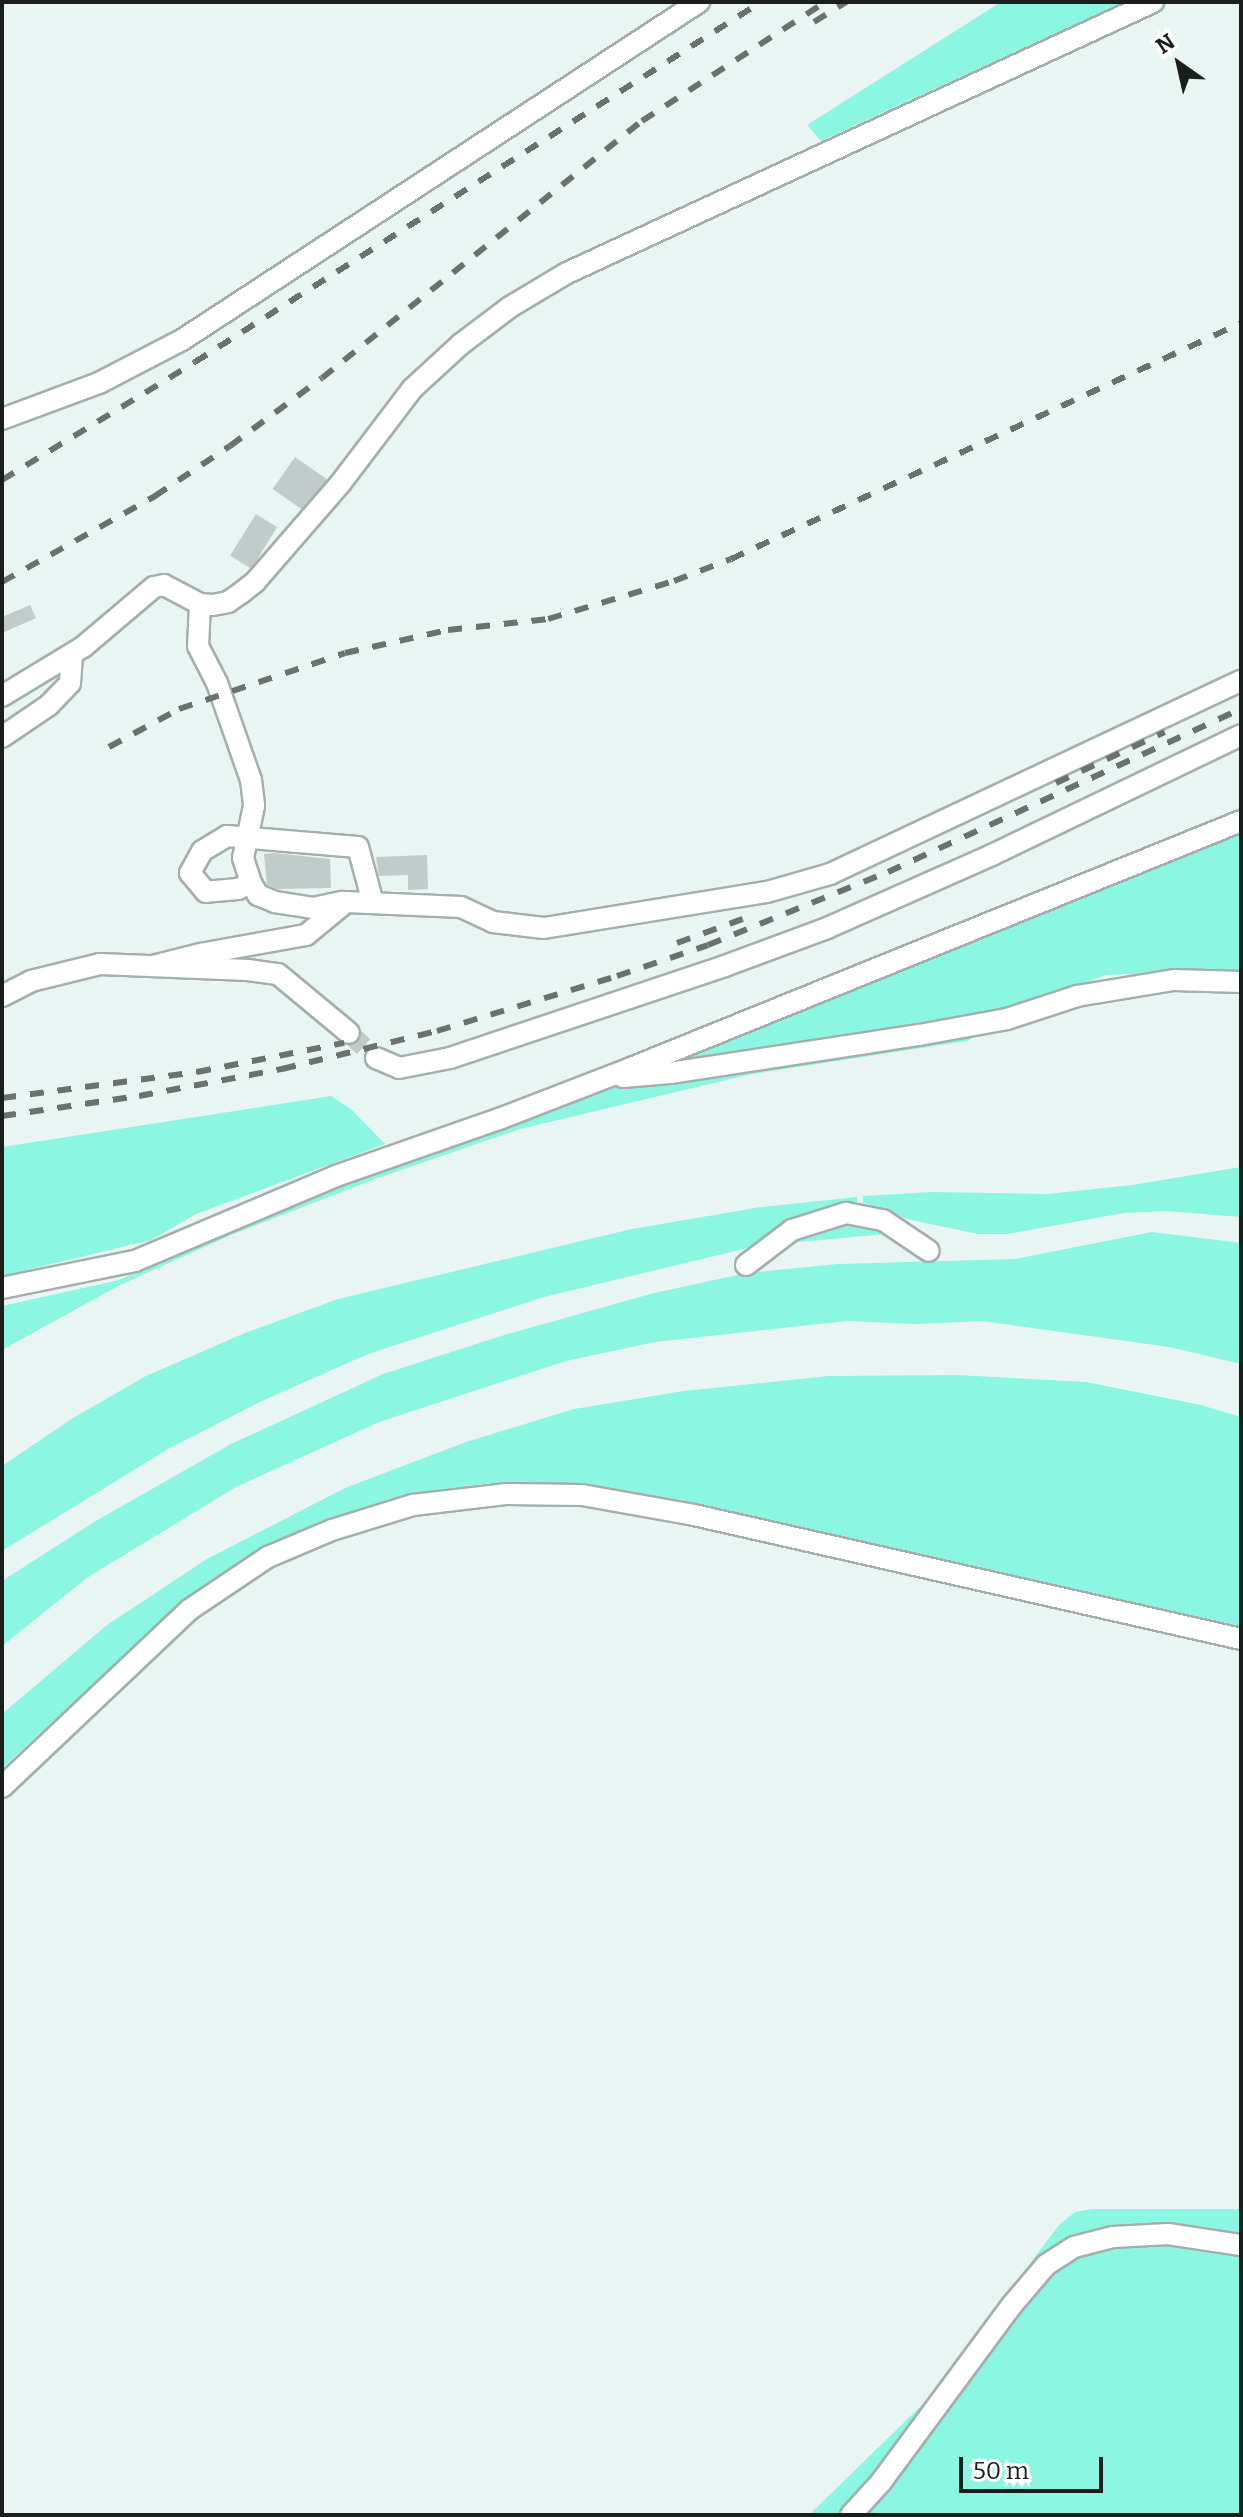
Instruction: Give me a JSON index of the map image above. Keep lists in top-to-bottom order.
{
  "scale_bar": "50 m",
  "north": "top left"
}
